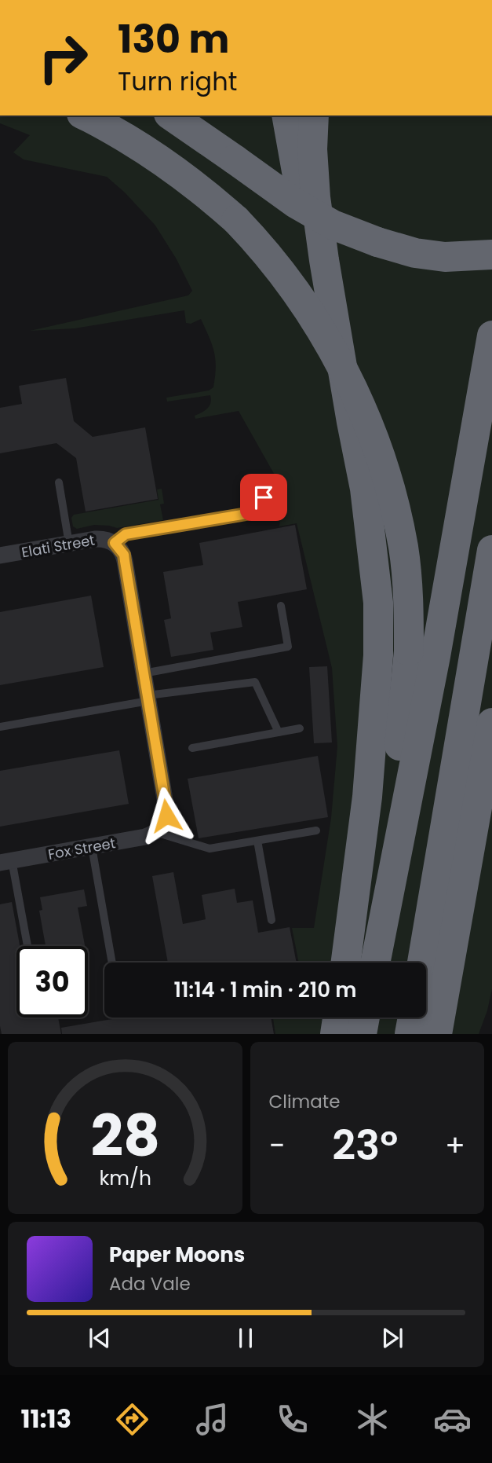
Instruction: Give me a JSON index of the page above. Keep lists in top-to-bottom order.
{
  "streets": {
    "street": ["Elati Street", "Fox Street"]
  },
  "page": {
    "turn": ["130 m", "Turn right"],
    "limit": "30",
    "trip": "11:14 · 1 min · 210 m",
    "tile": "Climate",
    "heat": ["−", "23°", "+"],
    "song": ["Paper Moons", "Ada Vale"],
    "tabs": "11:13",
    "gauge": ["28", "km/h"]
  }
}
